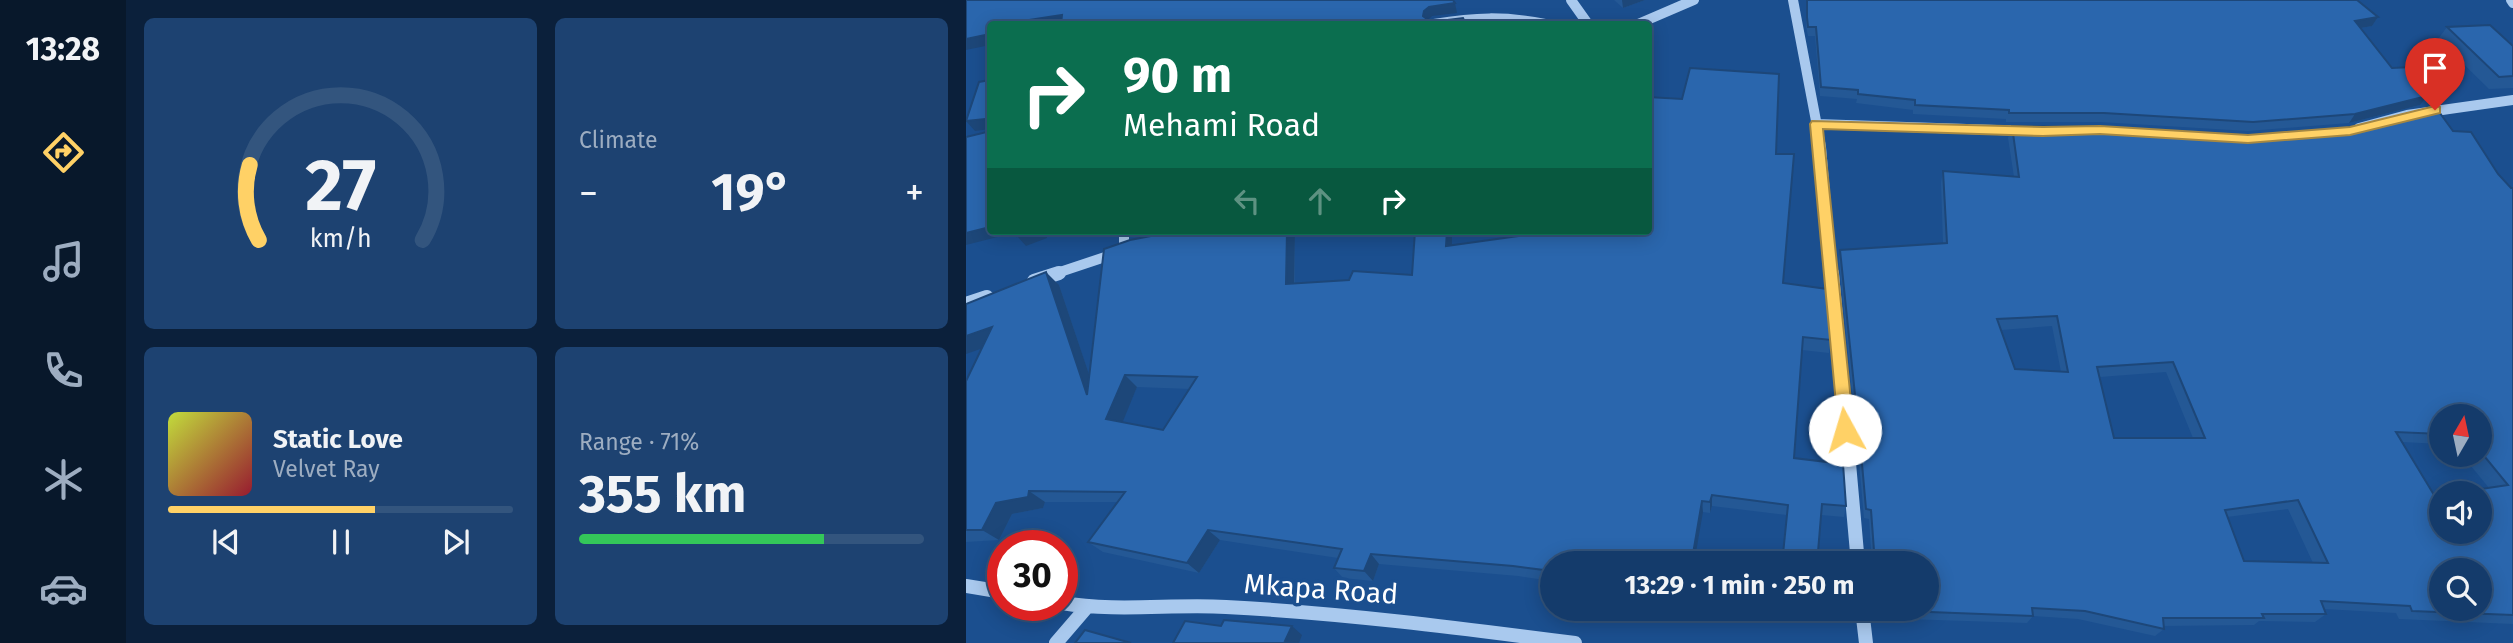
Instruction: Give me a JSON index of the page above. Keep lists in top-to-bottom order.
{
  "streets": {
    "street": ["Mkapa Road"]
  },
  "north": "top",
  "page": {
    "tabs": "13:28",
    "tile": [
      "Climate",
      ["Range · 71%", "355 km"]
    ],
    "turn": ["90 m", "Mehami Road"],
    "heat": ["−", "19°", "+"],
    "song": ["Static Love", "Velvet Ray"],
    "limit": "30",
    "trip": "13:29 · 1 min · 250 m",
    "gauge": ["27", "km/h"]
  }
}
